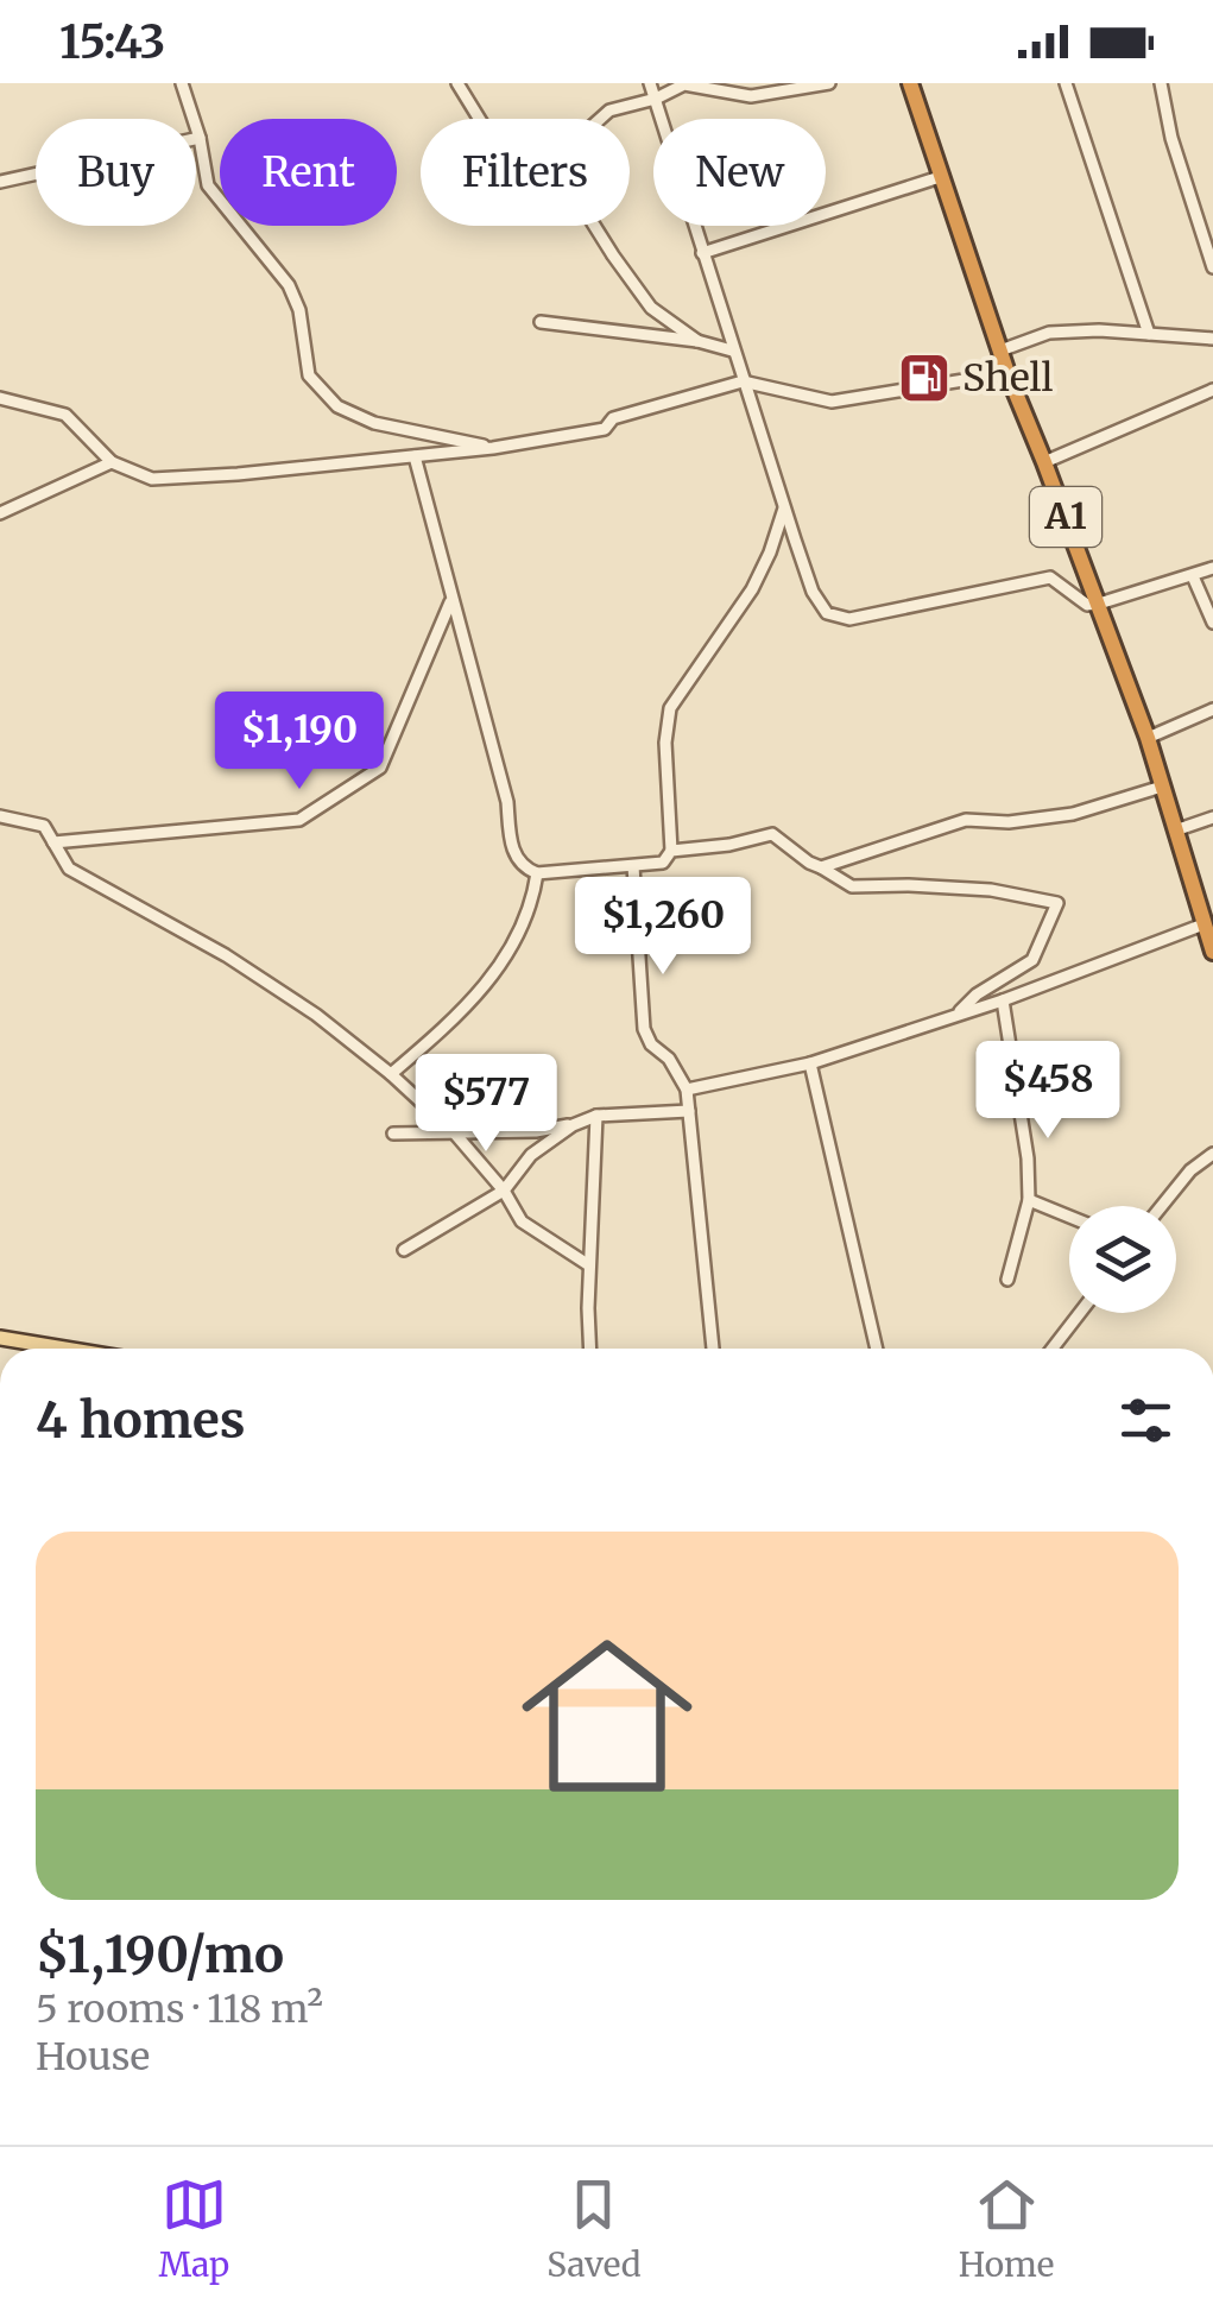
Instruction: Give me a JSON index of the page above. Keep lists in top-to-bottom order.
{
  "streets": {
    "highway": ["A1"]
  },
  "places": {
    "fuel station": ["Shell"]
  },
  "page": {
    "status": "15:43",
    "chip": [
      "Buy",
      "Rent",
      "Filters",
      "New"
    ],
    "price": [
      "$1,190",
      "$1,260",
      "$458",
      "$577"
    ],
    "heading": "4 homes",
    "list": [
      {
        "name": "$1,190/mo",
        "note": "5 rooms · 118 m² · House"
      }
    ],
    "tabs": ["Map", "Saved", "Home"]
  }
}
